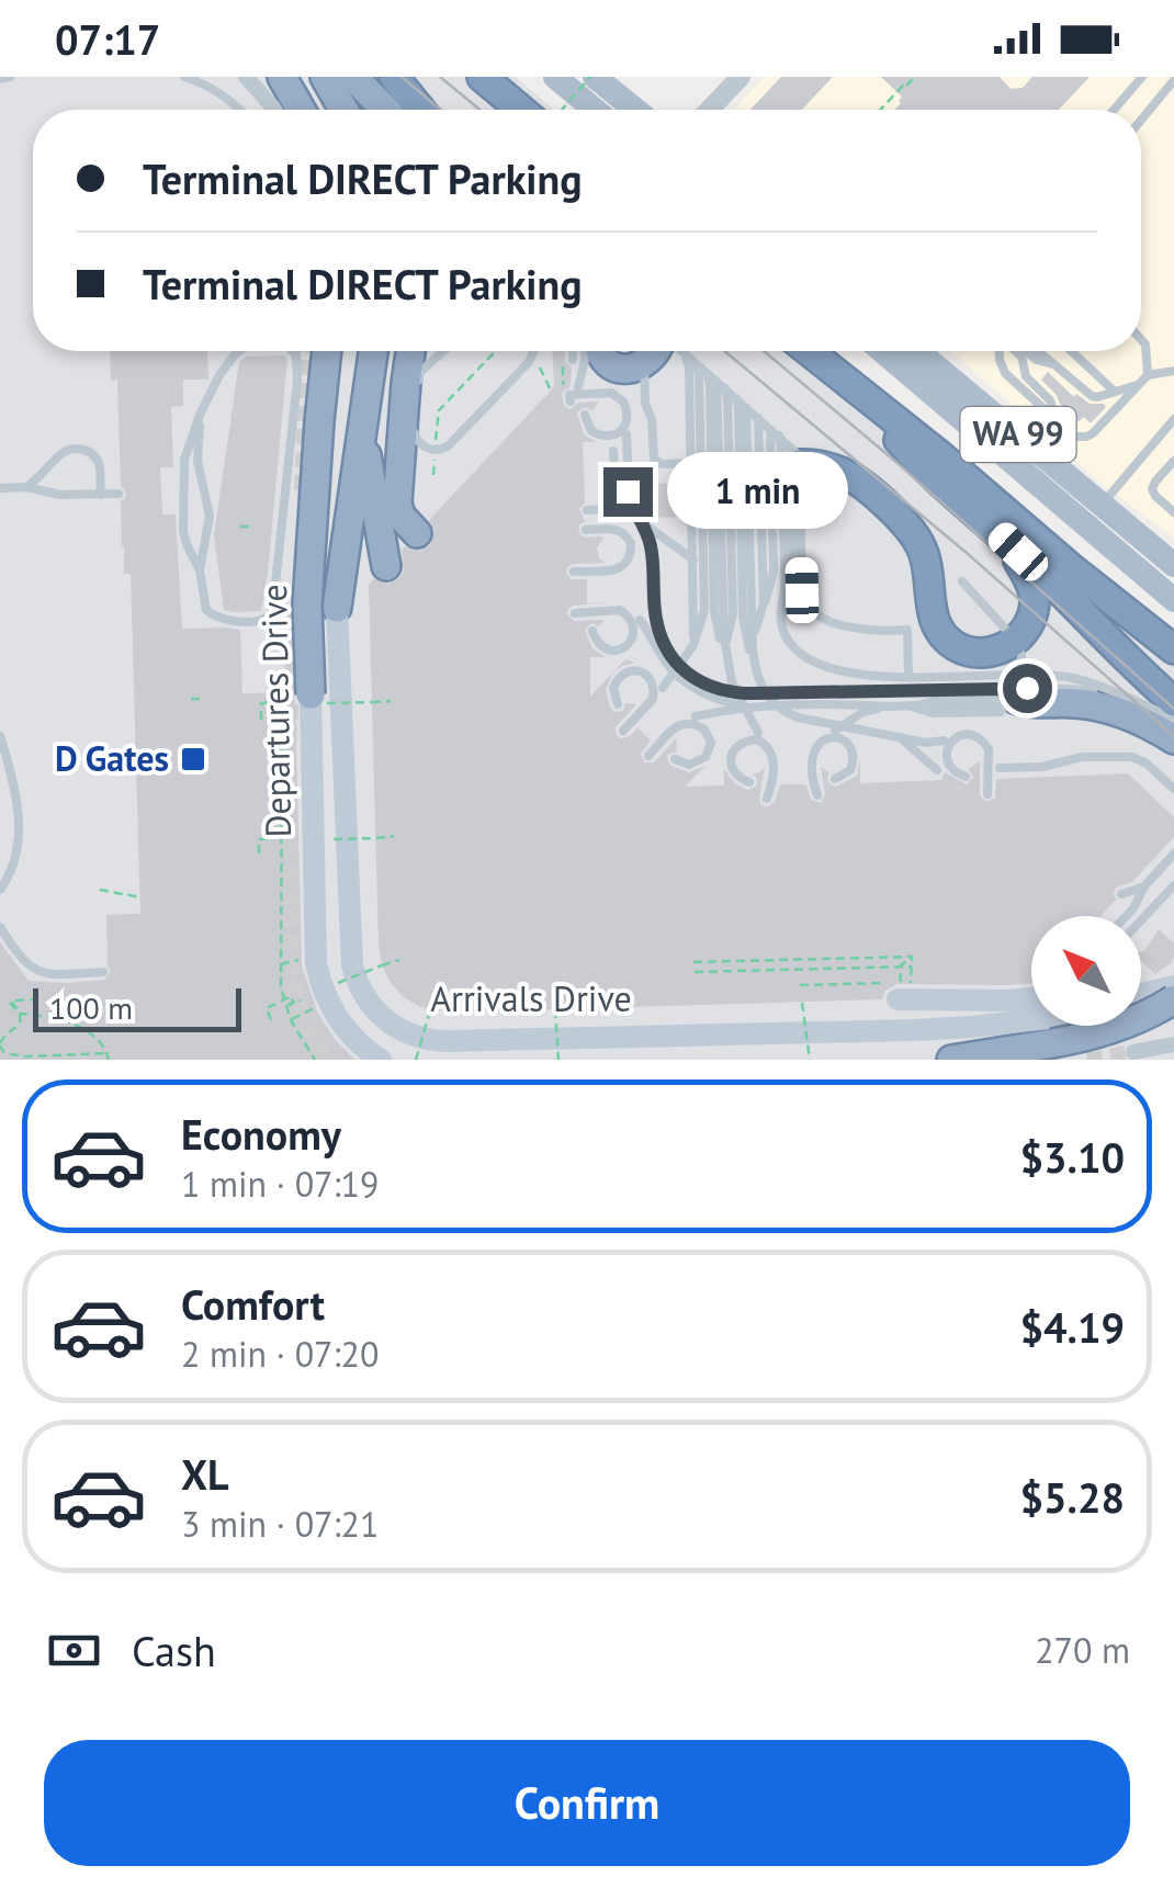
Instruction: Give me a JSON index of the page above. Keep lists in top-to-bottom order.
{
  "streets": {
    "highway": ["Departures Drive", "Arrivals Drive"],
    "main road": ["WA 99"]
  },
  "places": {
    "transit": ["D Gates"]
  },
  "scale_bar": "100 m",
  "north": "top left",
  "page": {
    "status": "07:17",
    "banner": ["Terminal DIRECT Parking", "Terminal DIRECT Parking"],
    "bubble": "1 min",
    "scale": "100 m",
    "list": [
      {
        "name": "Economy",
        "note": "1 min · 07:19",
        "value": "$3.10"
      },
      {
        "name": "Comfort",
        "note": "2 min · 07:20",
        "value": "$4.19"
      },
      {
        "name": "XL",
        "note": "3 min · 07:21",
        "value": "$5.28"
      }
    ],
    "pay": ["Cash", "270 m"],
    "buttons": "Confirm"
  }
}
